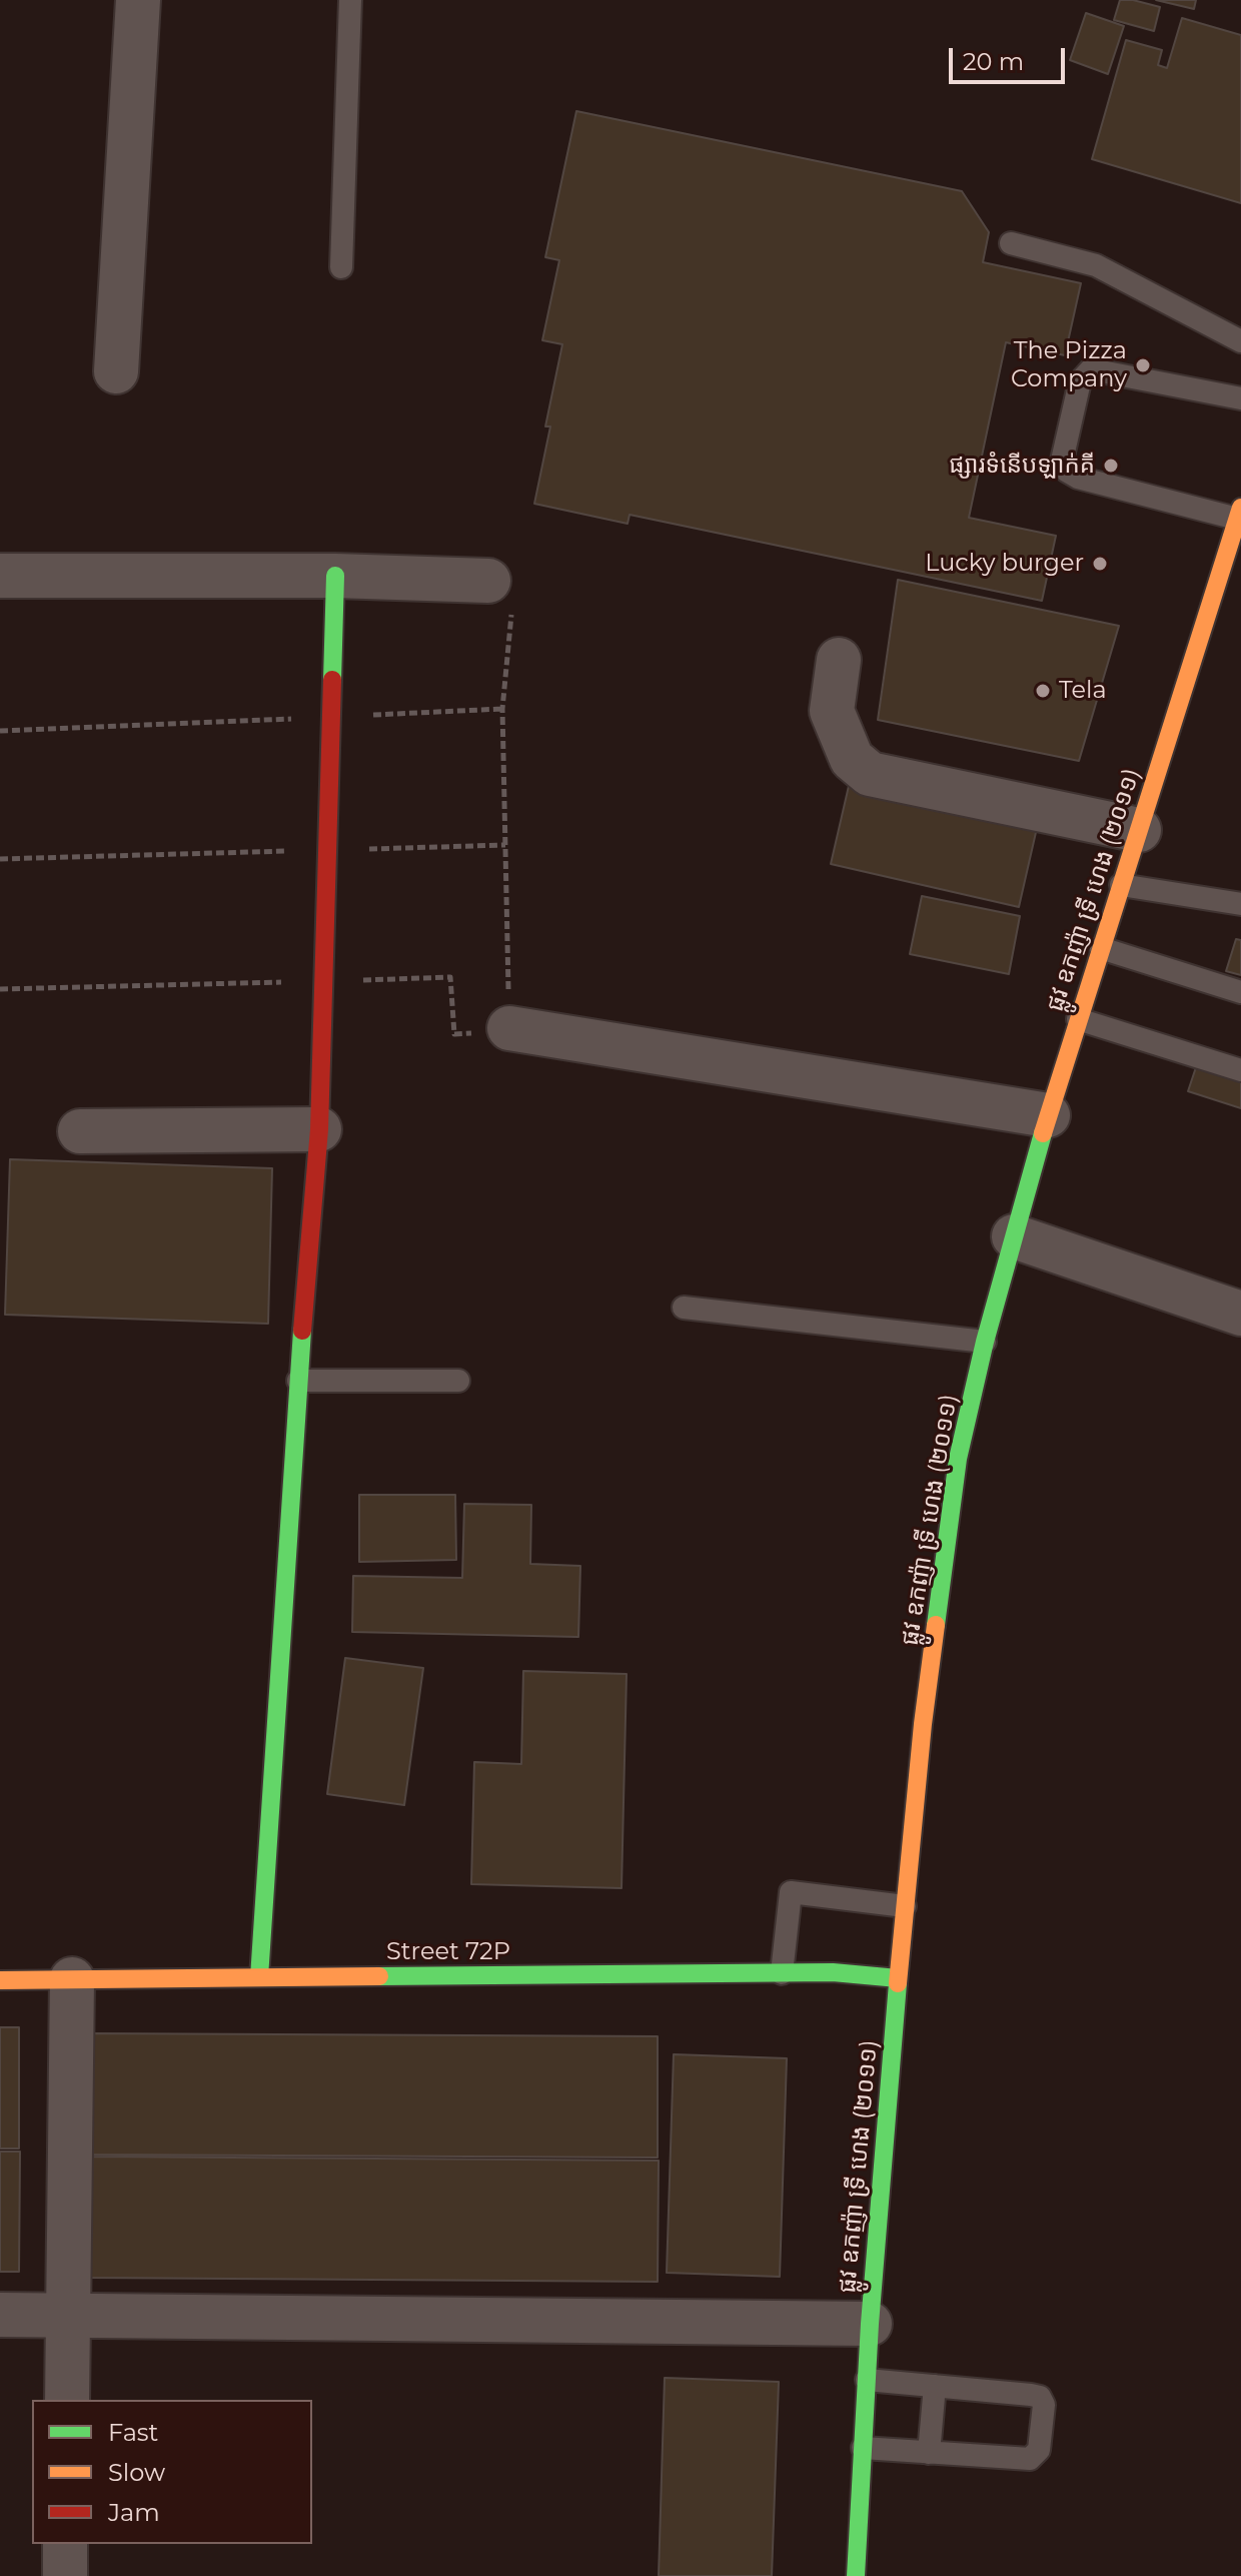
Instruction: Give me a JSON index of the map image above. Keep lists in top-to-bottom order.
{
  "streets": {
    "street": ["ផ្លូវ ឧកញ៉ា ទ្រី ហេង (២០១១)", "Street 72P"]
  },
  "crossings": [
    ["ផ្លូវ ឧកញ៉ា ទ្រី ហេង (២០១១)", "Street 72P"]
  ],
  "places": [
    "The Pizza Company",
    "ផ្សារទំនើបឡាក់គី",
    "Lucky burger",
    "Tela"
  ],
  "legend": ["Fast", "Slow", "Jam"],
  "scale_bar": "20 m"
}
